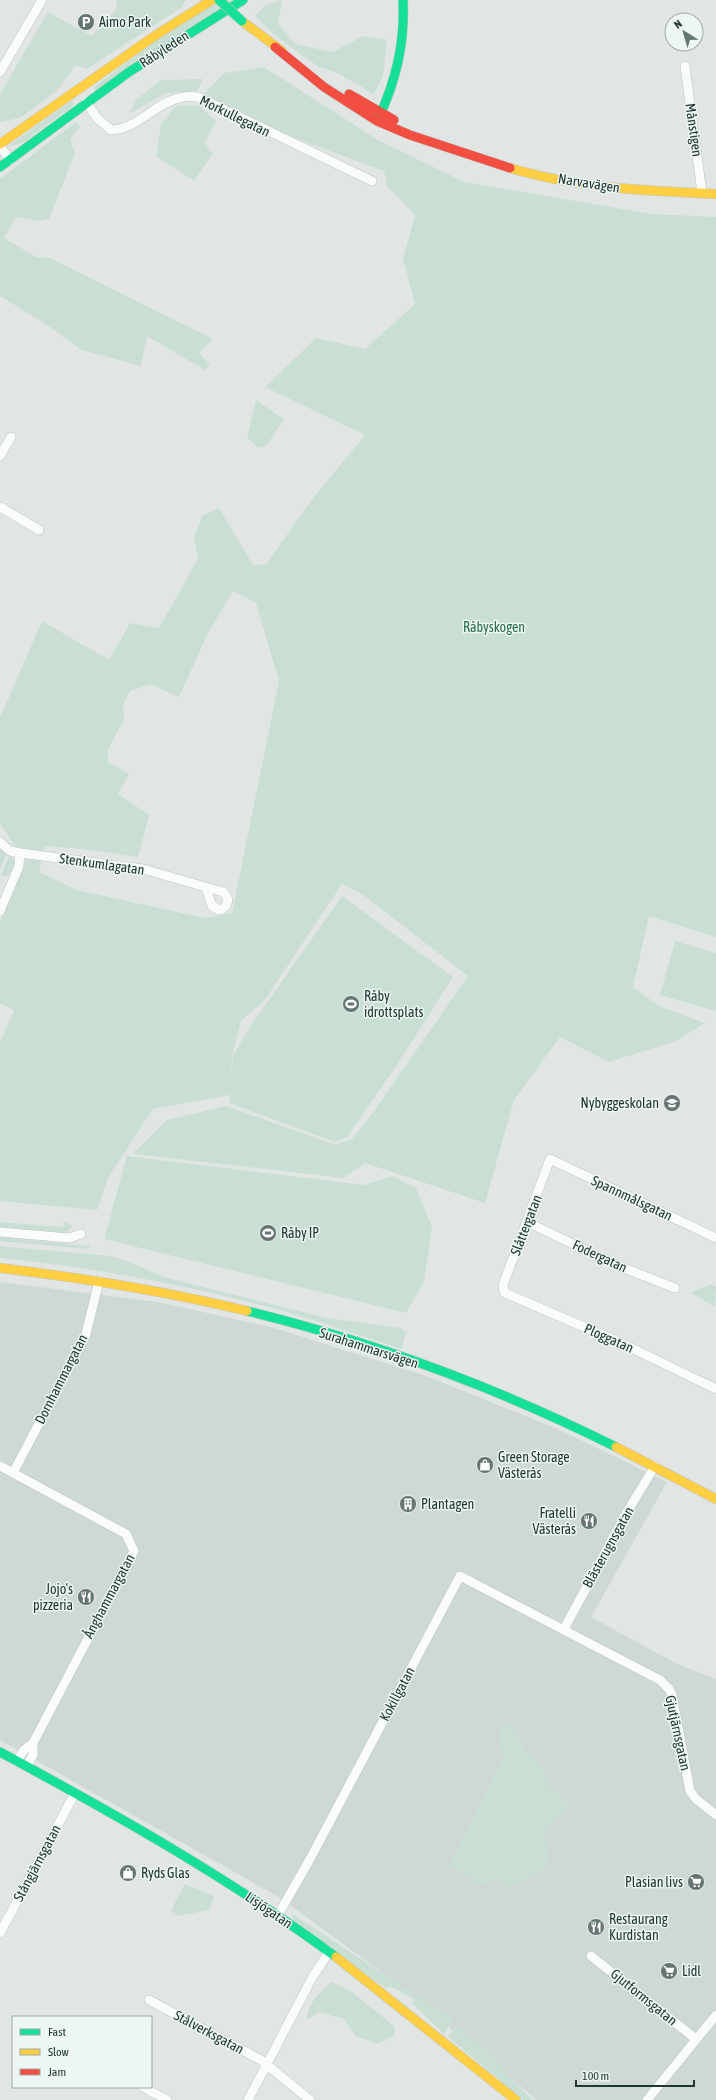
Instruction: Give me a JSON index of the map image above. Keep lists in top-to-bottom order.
{
  "streets": {
    "main road": [
      "Råbyleden",
      "Narvavägen",
      "Surahammarsvägen",
      "Lisjögatan"
    ],
    "street": [
      "Morkullegatan",
      "Månstigen",
      "Stenkumlagatan",
      "Spannmålsgatan",
      "Slåttergatan",
      "Fodergatan",
      "Ploggatan",
      "Dornhammargatan",
      "Blästerugnsgatan",
      "Ånghammargatan",
      "Kokillgatan",
      "Gjutjärnsgatan",
      "Stångjärnsgatan",
      "Gjutformsgatan",
      "Stålverksgatan"
    ]
  },
  "crossings": [
    ["Råbyleden", "Morkullegatan"],
    ["Månstigen", "Narvavägen"],
    ["Spannmålsgatan", "Slåttergatan"],
    ["Slåttergatan", "Fodergatan"],
    ["Slåttergatan", "Ploggatan"],
    ["Surahammarsvägen", "Dornhammargatan"],
    ["Surahammarsvägen", "Blästerugnsgatan"],
    ["Dornhammargatan", "Ånghammargatan"],
    ["Blästerugnsgatan", "Kokillgatan"],
    ["Blästerugnsgatan", "Gjutjärnsgatan"],
    ["Ånghammargatan", "Lisjögatan"],
    ["Kokillgatan", "Gjutjärnsgatan"],
    ["Kokillgatan", "Lisjögatan"],
    ["Stångjärnsgatan", "Lisjögatan"]
  ],
  "parks": ["Råbyskogen"],
  "places": {
    "parking": ["Aimo Park"],
    "sports": ["Råby idrottsplats", "Råby IP"],
    "school or university": ["Nybyggeskolan"],
    "shop": ["Green Storage Västerås", "Ryds Glas"],
    "building": ["Plantagen"],
    "restaurant": ["Fratelli Västerås", "Jojo's pizzeria", "Restaurang Kurdistan"],
    "supermarket": ["Plasian livs", "Lidl"]
  },
  "legend": ["Fast", "Slow", "Jam"],
  "scale_bar": "100 m",
  "north": "top left"
}
